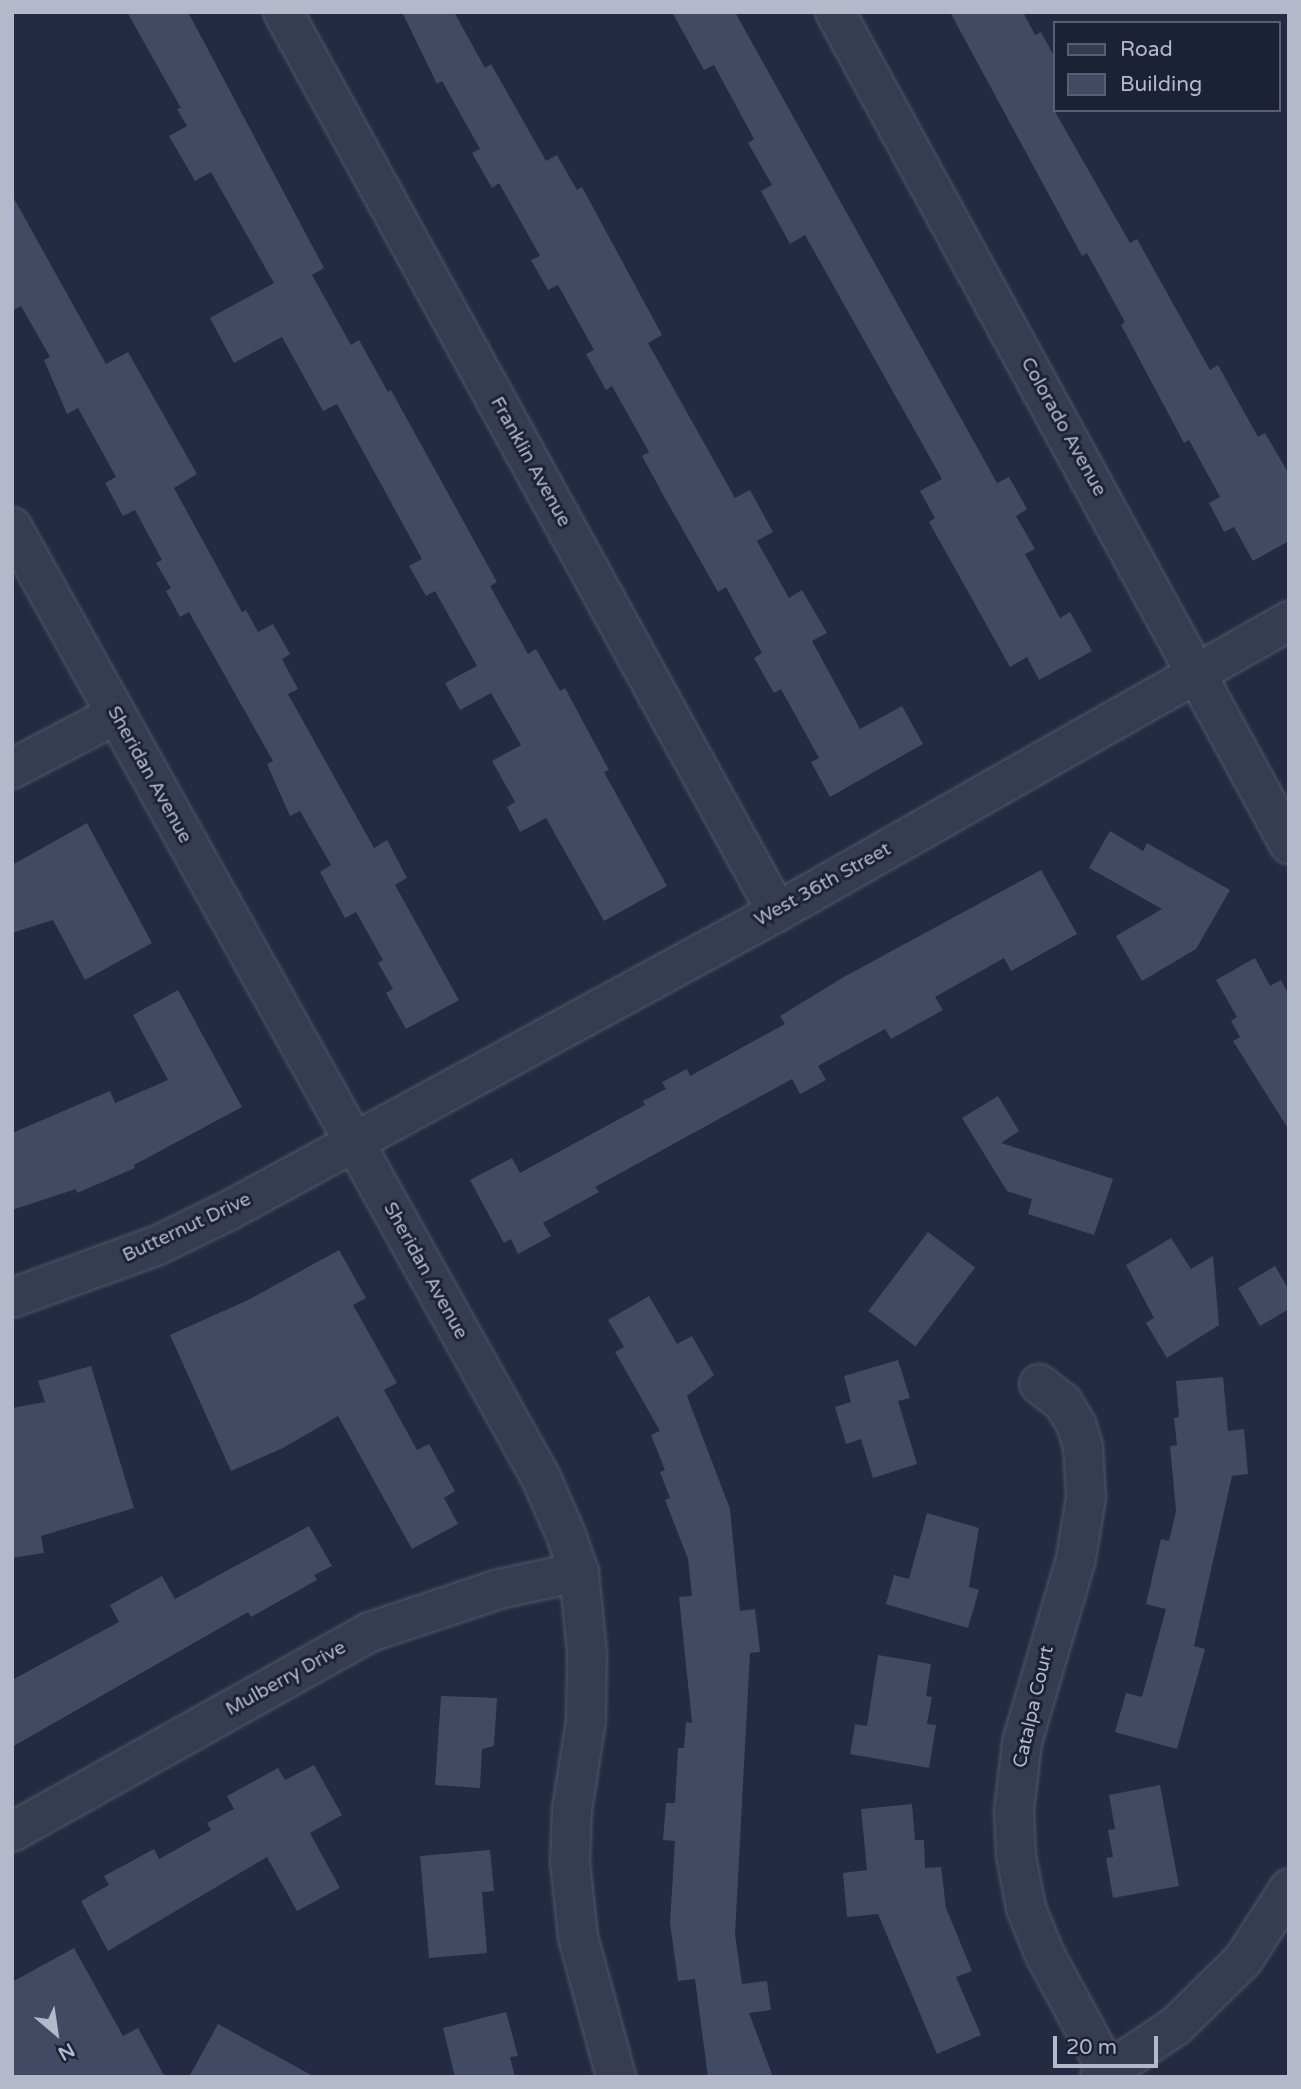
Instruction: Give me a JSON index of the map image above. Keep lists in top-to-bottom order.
{
  "streets": {
    "street": [
      "Colorado Avenue",
      "Franklin Avenue",
      "Sheridan Avenue",
      "West 36th Street",
      "Butternut Drive",
      "Mulberry Drive",
      "Catalpa Court"
    ]
  },
  "crossings": [
    ["Colorado Avenue", "West 36th Street"],
    ["Franklin Avenue", "West 36th Street"],
    ["Sheridan Avenue", "West 36th Street"],
    ["Sheridan Avenue", "Butternut Drive"],
    ["Sheridan Avenue", "Mulberry Drive"],
    ["West 36th Street", "Butternut Drive"]
  ],
  "legend": ["Road", "Building"],
  "scale_bar": "20 m",
  "north": "bottom right"
}
